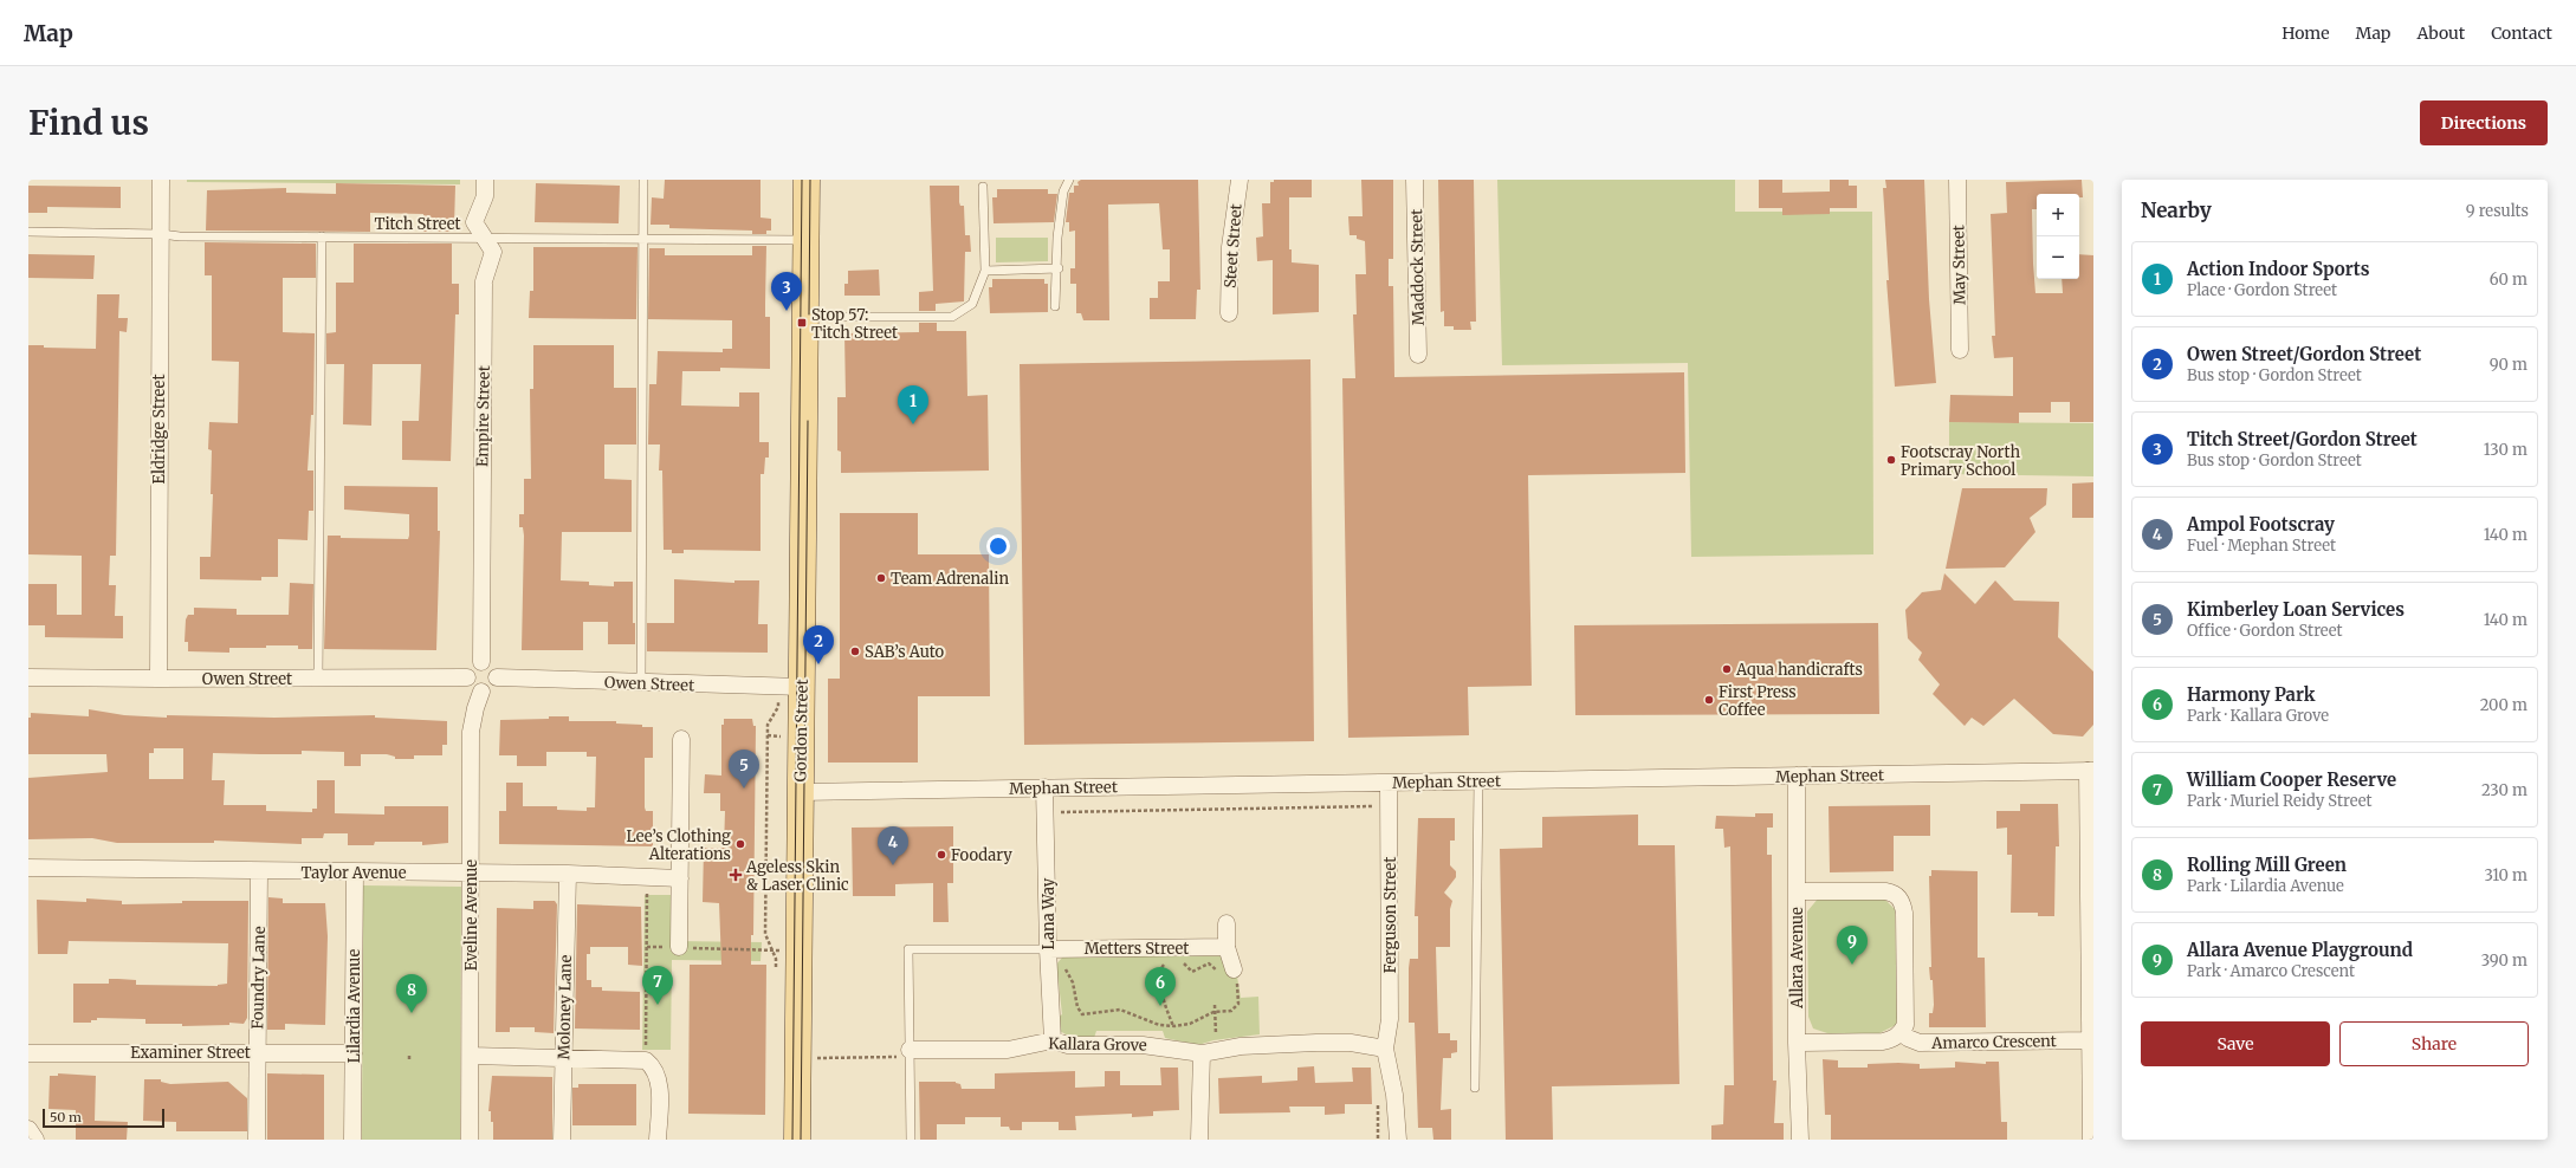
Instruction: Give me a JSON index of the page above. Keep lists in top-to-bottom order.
{
  "streets": {
    "main road": ["Gordon Street"],
    "street": [
      "Steet Street",
      "May Street",
      "Maddock Street",
      "Empire Street",
      "Eldridge Street",
      "Owen Street",
      "Mephan Street",
      "Taylor Avenue",
      "Lana Way",
      "Eveline Avenue",
      "Ferguson Street",
      "Metters Street",
      "Allara Avenue",
      "Foundry Lane",
      "Lilardia Avenue",
      "Moloney Lane",
      "Amarco Crescent",
      "Kallara Grove",
      "Examiner Street"
    ],
    "lane": ["Titch Street"]
  },
  "crossings": [
    ["Titch Street", "Empire Street"],
    ["Titch Street", "Eldridge Street"],
    ["Titch Street", "Gordon Street"],
    ["Empire Street", "Owen Street"],
    ["Empire Street", "Eveline Avenue"],
    ["Eldridge Street", "Owen Street"],
    ["Owen Street", "Gordon Street"],
    ["Owen Street", "Eveline Avenue"],
    ["Gordon Street", "Mephan Street"],
    ["Mephan Street", "Lana Way"],
    ["Mephan Street", "Ferguson Street"],
    ["Mephan Street", "Allara Avenue"],
    ["Taylor Avenue", "Eveline Avenue"],
    ["Taylor Avenue", "Foundry Lane"],
    ["Taylor Avenue", "Lilardia Avenue"],
    ["Taylor Avenue", "Moloney Lane"],
    ["Lana Way", "Metters Street"],
    ["Lana Way", "Kallara Grove"],
    ["Ferguson Street", "Kallara Grove"],
    ["Foundry Lane", "Examiner Street"],
    ["Lilardia Avenue", "Examiner Street"]
  ],
  "places": {
    "transit": ["Stop 57: Titch Street"],
    "other": [
      "Footscray North Primary School",
      "Team Adrenalin",
      "SAB’s Auto",
      "Aqua handicrafts",
      "First Press Coffee",
      "Lee’s Clothing Alterations",
      "Foodary"
    ],
    "health": ["Ageless Skin & Laser Clinic"]
  },
  "scale_bar": "50 m",
  "page": {
    "header": "Map",
    "nav": [
      "Home",
      "Map",
      "About",
      "Contact"
    ],
    "buttons": [
      "Directions",
      ["Save", "Share"]
    ],
    "title": "Find us",
    "heading": ["Nearby", "9 results"],
    "map_buttons": ["+", "−"],
    "list": [
      {
        "mark": "1",
        "name": "Action Indoor Sports",
        "note": "Place · Gordon Street",
        "value": "60 m"
      },
      {
        "mark": "2",
        "name": "Owen Street/Gordon Street",
        "note": "Bus stop · Gordon Street",
        "value": "90 m"
      },
      {
        "mark": "3",
        "name": "Titch Street/Gordon Street",
        "note": "Bus stop · Gordon Street",
        "value": "130 m"
      },
      {
        "mark": "4",
        "name": "Ampol Footscray",
        "note": "Fuel · Mephan Street",
        "value": "140 m"
      },
      {
        "mark": "5",
        "name": "Kimberley Loan Services",
        "note": "Office · Gordon Street",
        "value": "140 m"
      },
      {
        "mark": "6",
        "name": "Harmony Park",
        "note": "Park · Kallara Grove",
        "value": "200 m"
      },
      {
        "mark": "7",
        "name": "William Cooper Reserve",
        "note": "Park · Muriel Reidy Street",
        "value": "230 m"
      },
      {
        "mark": "8",
        "name": "Rolling Mill Green",
        "note": "Park · Lilardia Avenue",
        "value": "310 m"
      },
      {
        "mark": "9",
        "name": "Allara Avenue Playground",
        "note": "Park · Amarco Crescent",
        "value": "390 m"
      }
    ],
    "pins": [
      "3",
      "1",
      "2",
      "5",
      "4",
      "9",
      "7",
      "6",
      "8"
    ],
    "scale": "50 m"
  }
}
